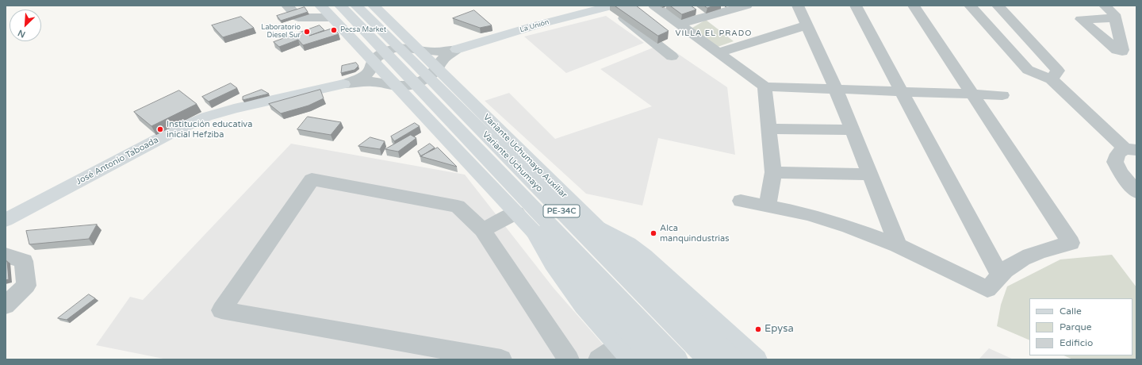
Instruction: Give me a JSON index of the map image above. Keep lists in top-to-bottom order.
{
  "streets": {
    "main road": [
      "La Unión",
      "Variante Uchumayo Auxiliar",
      "José Antonio Taboada",
      "Variante Uchumayo",
      "PE-34C"
    ]
  },
  "crossings": [
    ["La Unión", "Variante Uchumayo Auxiliar"],
    ["La Unión", "José Antonio Taboada"],
    ["Variante Uchumayo Auxiliar", "José Antonio Taboada"]
  ],
  "districts": ["VILLA EL PRADO"],
  "places": [
    "Pecsa Market",
    "Laboratorio Diesel Sur",
    "Institución educativa inicial Hefziba",
    "Alca manquindustrias",
    "Epysa"
  ],
  "legend": ["Calle", "Parque", "Edificio"],
  "north": "bottom left"
}
